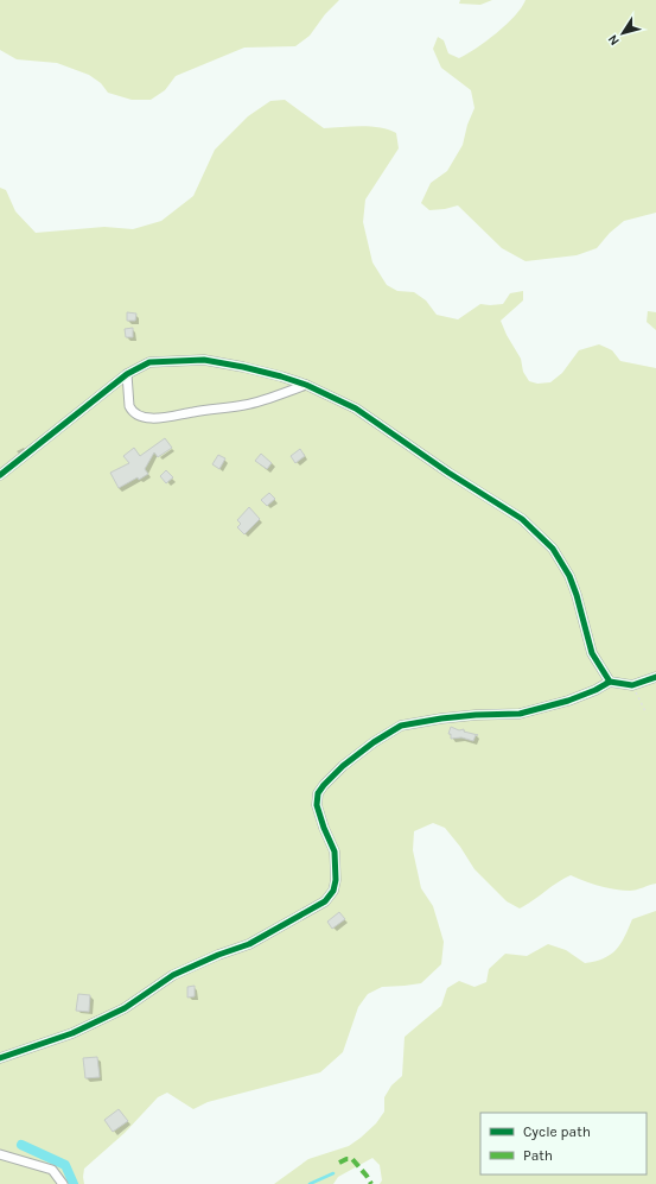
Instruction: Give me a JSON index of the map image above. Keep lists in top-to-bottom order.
{
  "legend": ["Cycle path", "Path"],
  "north": "bottom left"
}
